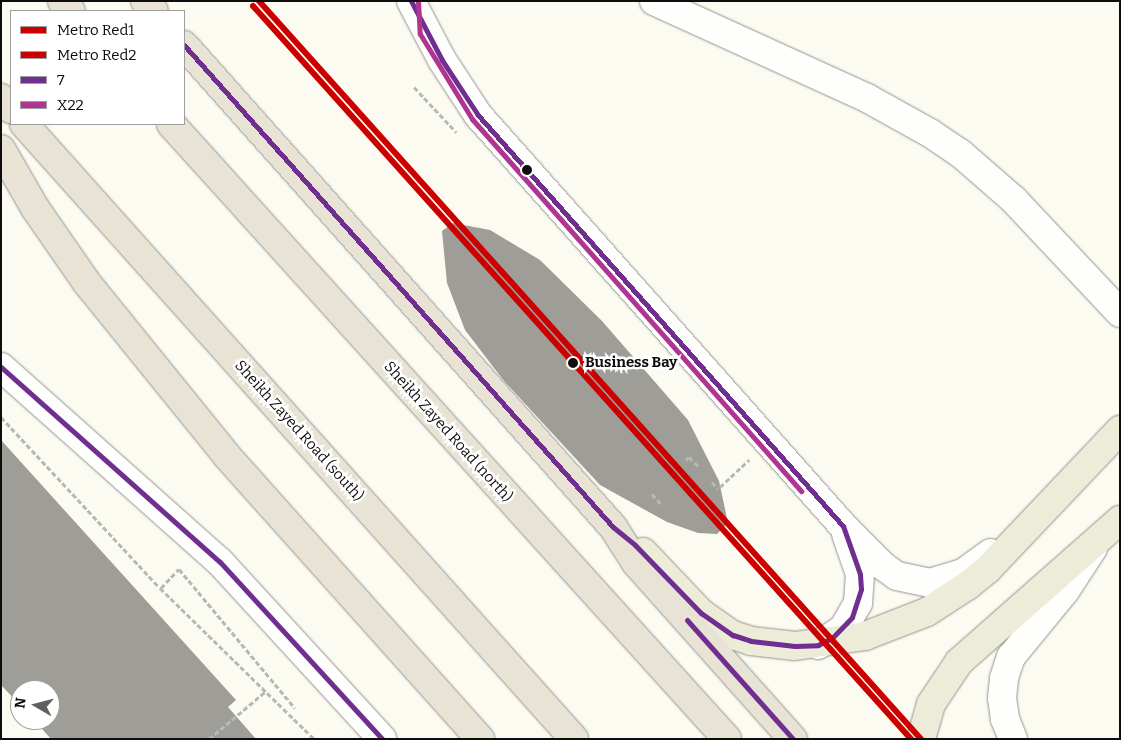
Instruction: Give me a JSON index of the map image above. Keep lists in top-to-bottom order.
{
  "streets": {
    "highway": ["Sheikh Zayed Road (south)", "Sheikh Zayed Road (north)"]
  },
  "places": ["Business Bay"],
  "lines": [
    "metro line Red1",
    "transit line 7",
    "transit line X22",
    "metro line Red2"
  ],
  "legend": [
    "Metro Red1",
    "Metro Red2",
    "7",
    "X22"
  ],
  "north": "left"
}
